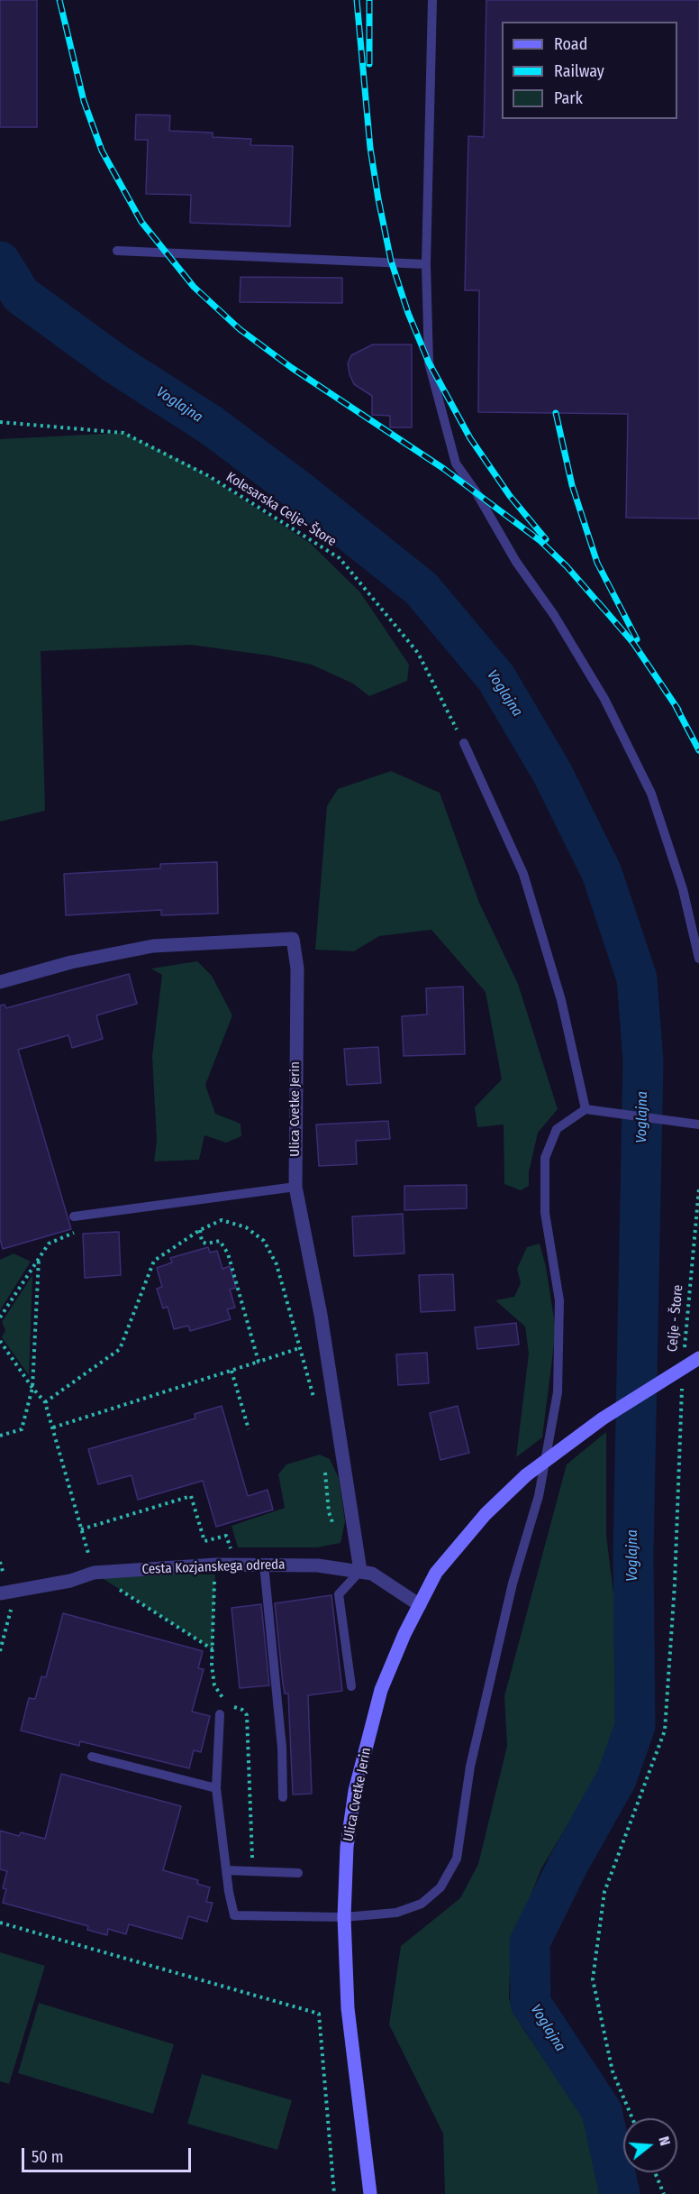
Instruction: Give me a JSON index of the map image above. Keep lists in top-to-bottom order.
{
  "streets": {
    "street": ["Ulica Cvetke Jerin", "Cesta Kozjanskega odreda"],
    "path": ["Kolesarska Celje- Štore", "Celje - Štore"]
  },
  "crossings": [
    ["Ulica Cvetke Jerin", "Cesta Kozjanskega odreda"]
  ],
  "water": ["Voglajna"],
  "legend": ["Road", "Railway", "Park"],
  "scale_bar": "50 m",
  "north": "right"
}
